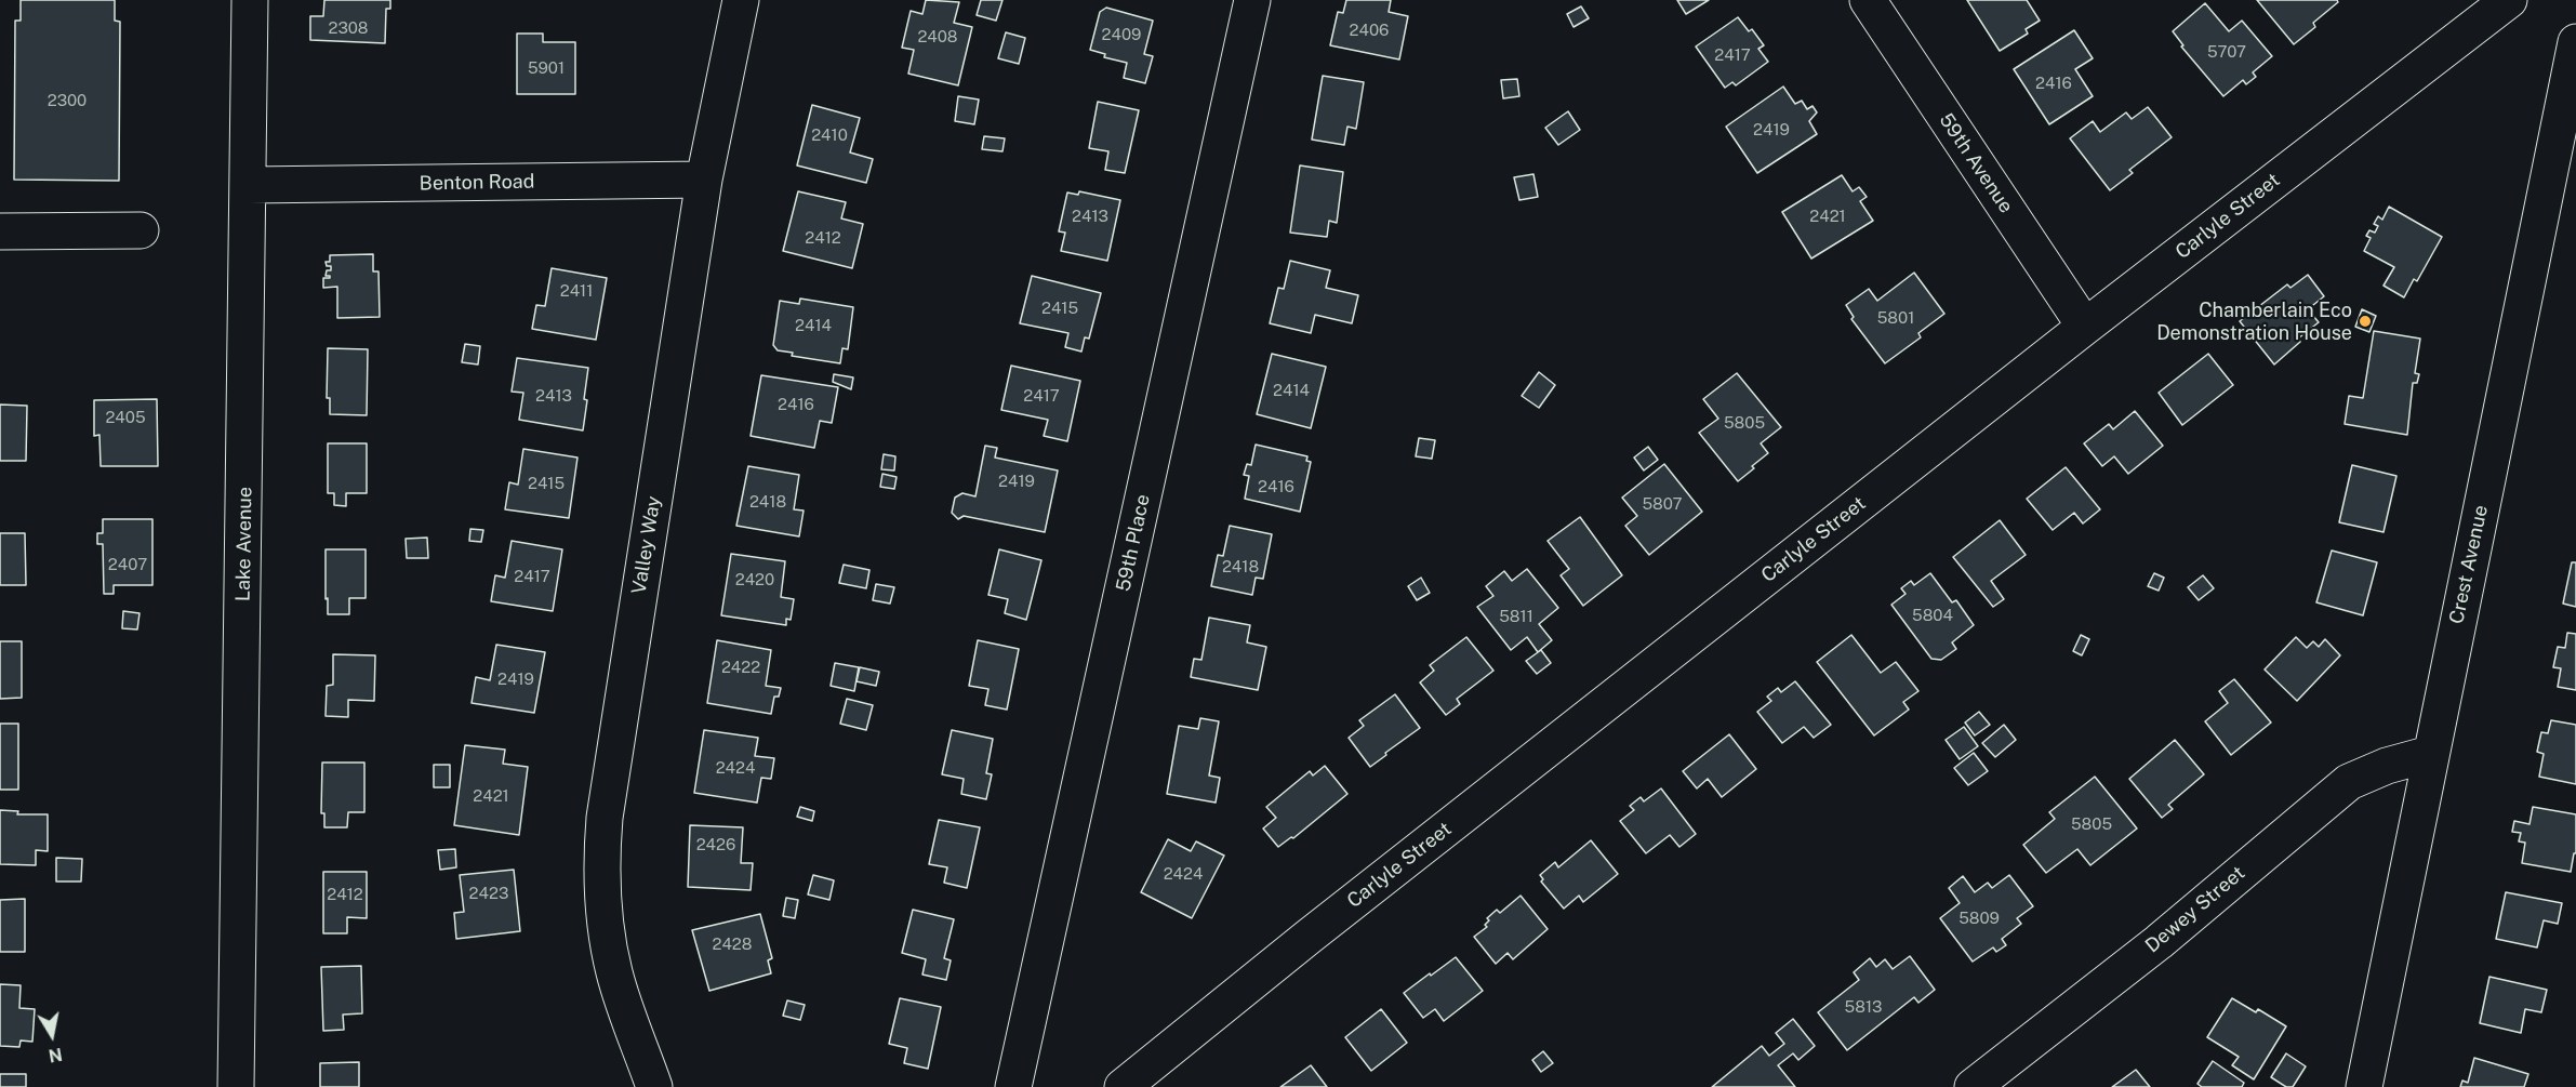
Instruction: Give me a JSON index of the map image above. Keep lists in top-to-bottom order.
{
  "streets": {
    "street": [
      "59th Avenue",
      "Benton Road",
      "Carlyle Street",
      "59th Place",
      "Lake Avenue",
      "Valley Way",
      "Crest Avenue",
      "Dewey Street"
    ]
  },
  "crossings": [
    ["59th Avenue", "Carlyle Street"],
    ["Benton Road", "Lake Avenue"],
    ["Benton Road", "Valley Way"],
    ["Crest Avenue", "Dewey Street"]
  ],
  "places": ["Chamberlain Eco Demonstration House"],
  "house_numbers": [
    "2308",
    "2406",
    "2409",
    "2408",
    "5707",
    "2417",
    "5901",
    "2416",
    "2300",
    "2419",
    "2410",
    "2413",
    "2421",
    "2412",
    "2411",
    "2415",
    "5801",
    "2414",
    "2414",
    "2413",
    "2417",
    "2416",
    "2405",
    "5805",
    "2419",
    "2415",
    "2416",
    "2418",
    "5807",
    "2407",
    "2418",
    "2417",
    "2420",
    "5804",
    "5811",
    "2422",
    "2419",
    "2424",
    "2421",
    "5805",
    "2426",
    "2424",
    "2423",
    "2412",
    "5809",
    "2428",
    "5813"
  ],
  "north": "bottom"
}
